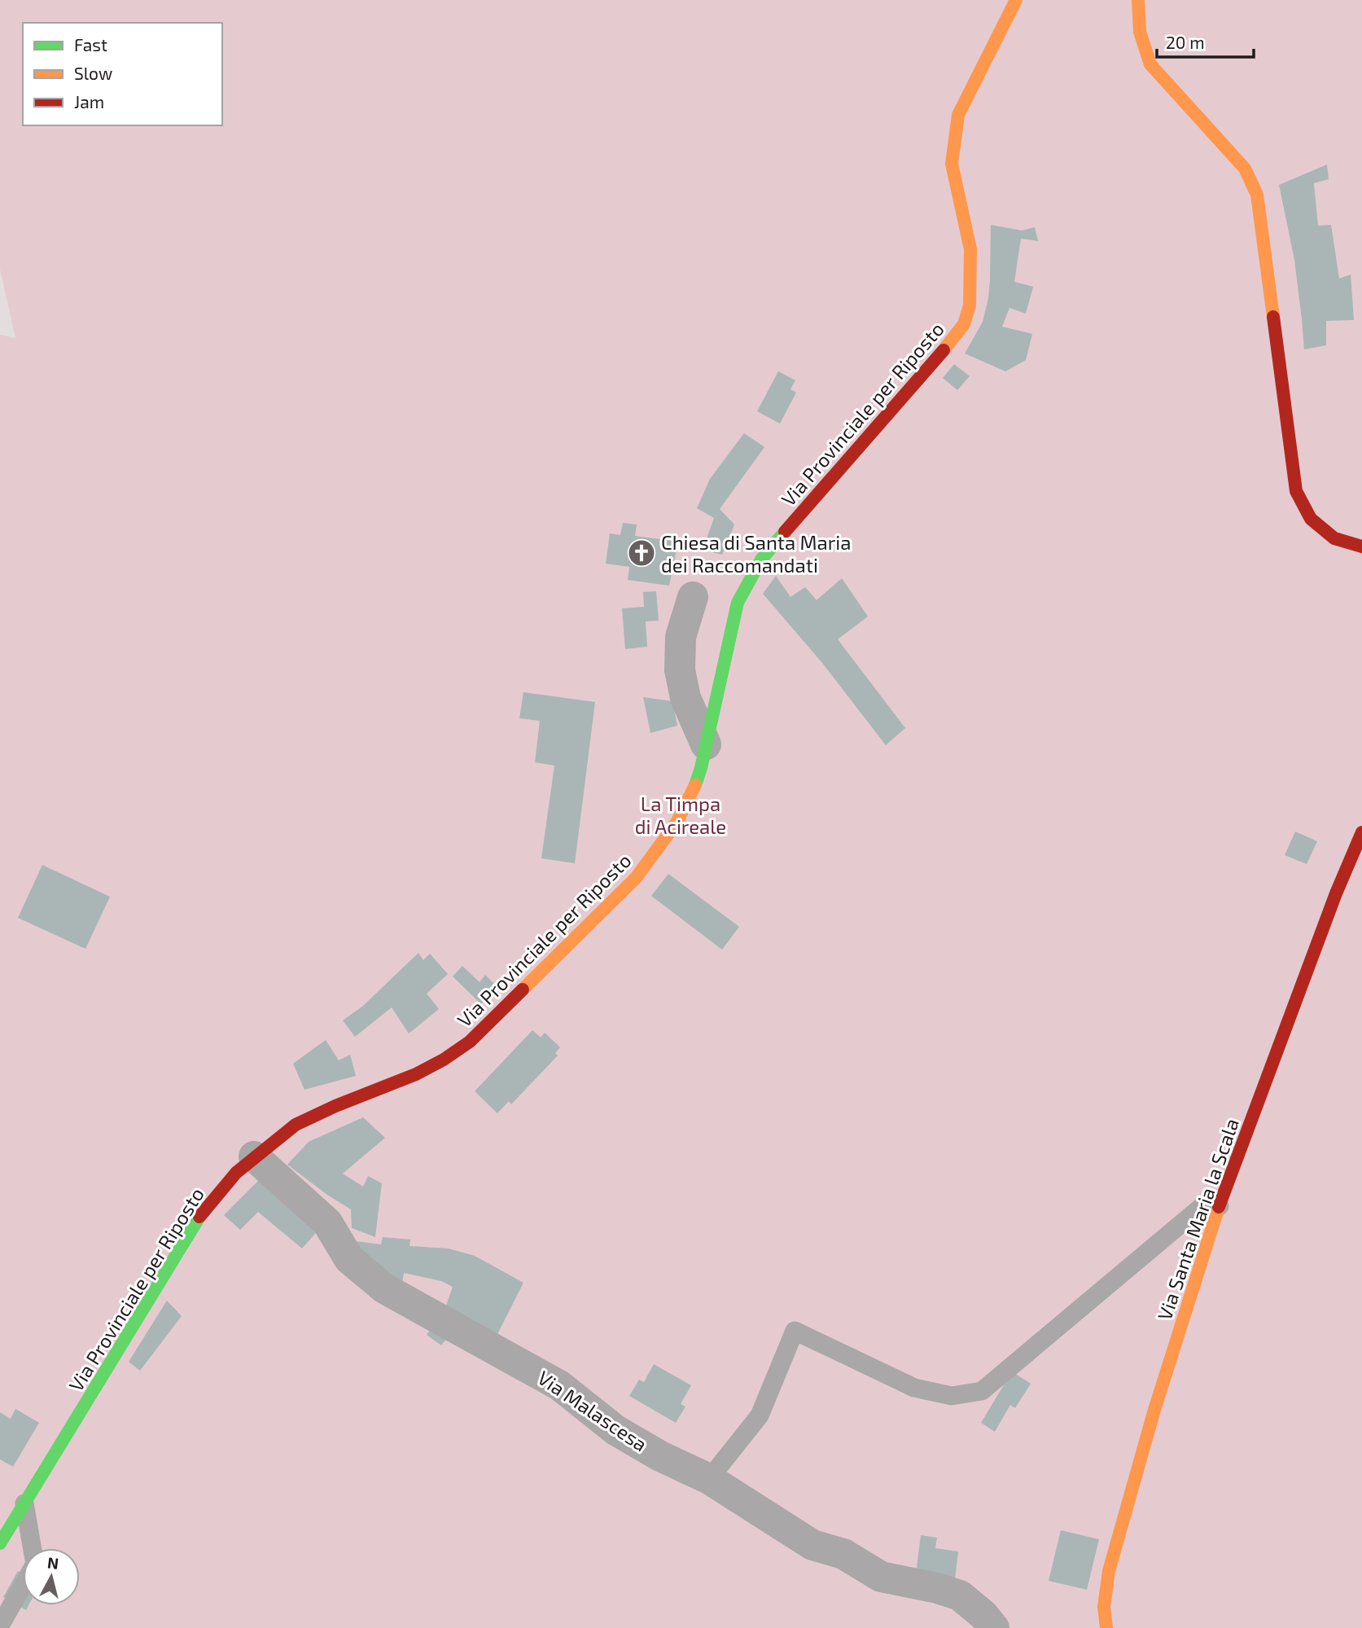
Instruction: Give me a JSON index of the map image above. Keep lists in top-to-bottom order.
{
  "streets": {
    "street": ["Via Provinciale per Riposto", "Via Santa Maria la Scala", "Via Malascesa"]
  },
  "crossings": [
    ["Via Provinciale per Riposto", "Via Malascesa"]
  ],
  "parks": ["La Timpa di Acireale"],
  "places": {
    "church": ["Chiesa di Santa Maria dei Raccomandati"]
  },
  "legend": ["Fast", "Slow", "Jam"],
  "scale_bar": "20 m",
  "north": "top"
}
